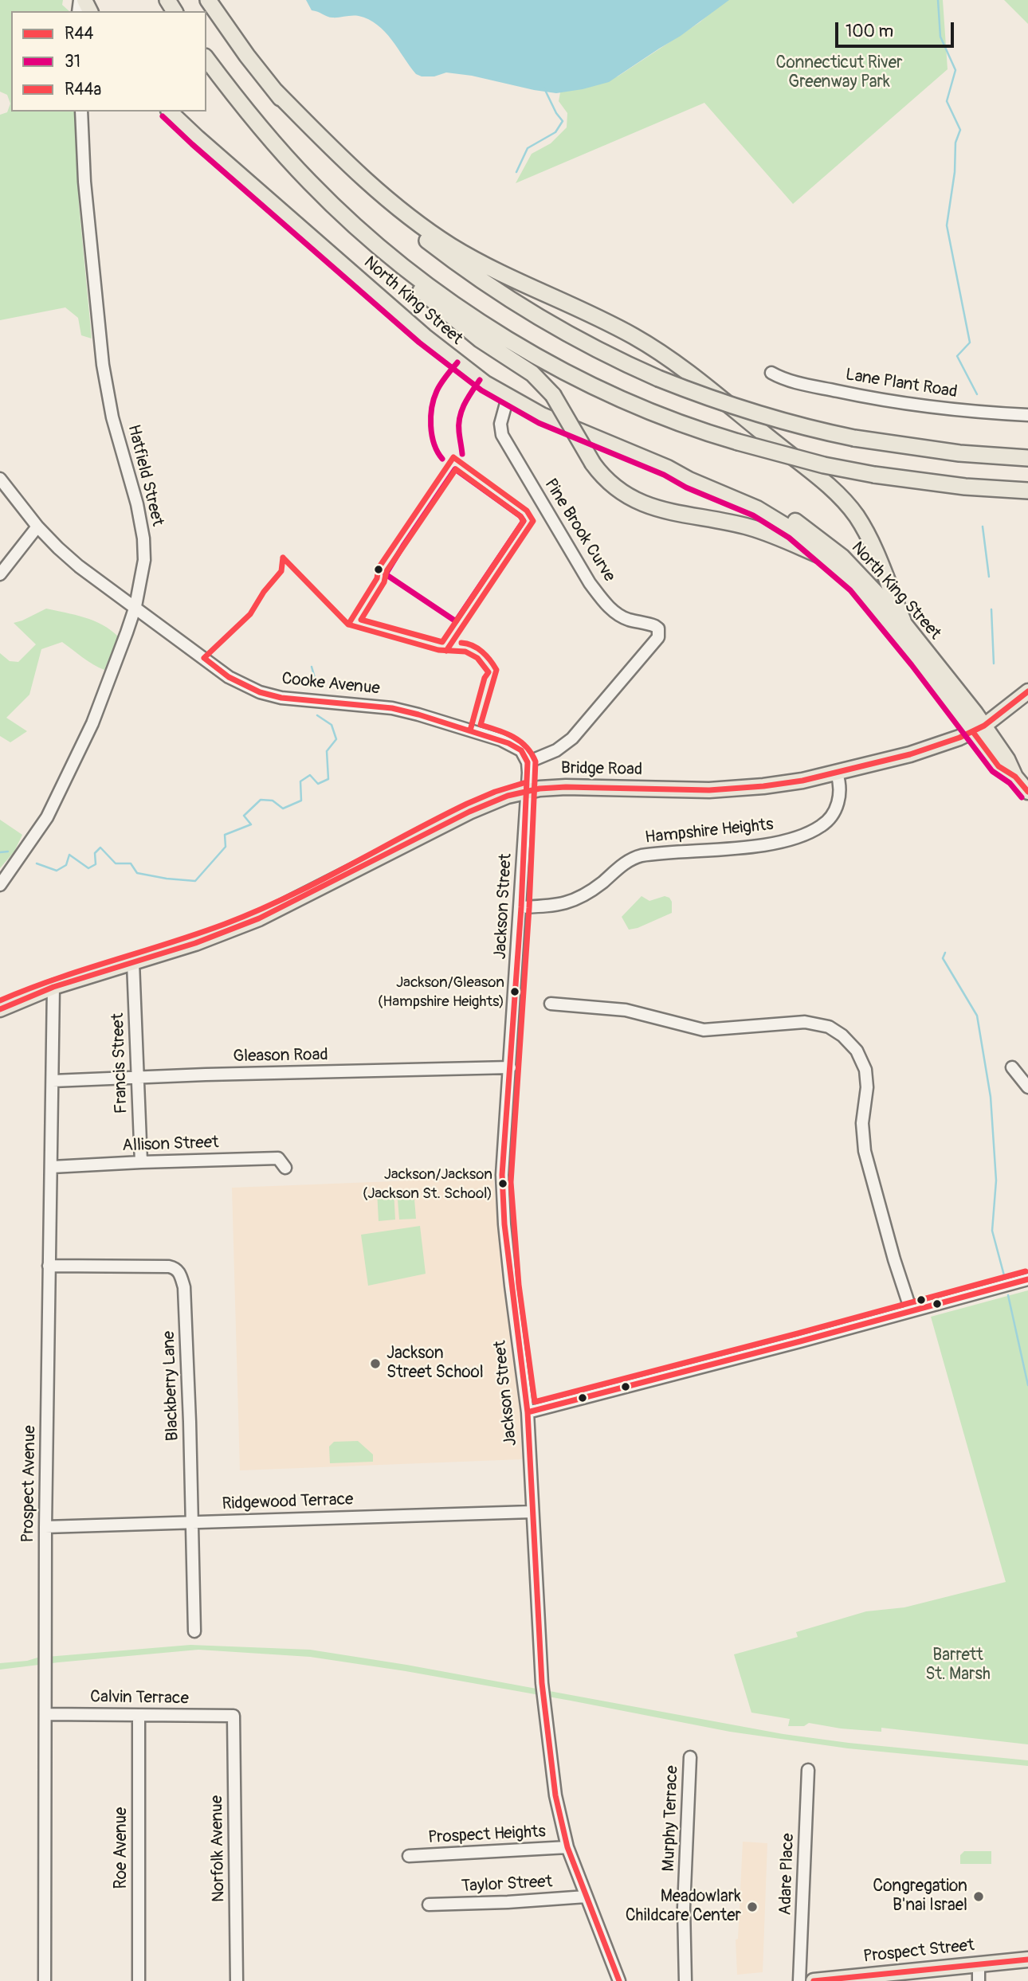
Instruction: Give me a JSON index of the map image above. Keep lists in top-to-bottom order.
{
  "streets": {
    "main road": ["North King Street", "Bridge Road", "Prospect Street"],
    "street": [
      "Lane Plant Road",
      "Hatfield Street",
      "Pine Brook Curve",
      "Cooke Avenue",
      "Hampshire Heights",
      "Jackson Street",
      "Gleason Road",
      "Francis Street",
      "Allison Street",
      "Blackberry Lane",
      "Prospect Avenue",
      "Ridgewood Terrace",
      "Calvin Terrace",
      "Murphy Terrace",
      "Prospect Heights",
      "Roe Avenue",
      "Norfolk Avenue",
      "Adare Place",
      "Taylor Street"
    ]
  },
  "crossings": [
    ["North King Street", "Pine Brook Curve"],
    ["North King Street", "Bridge Road"],
    ["Hatfield Street", "Cooke Avenue"],
    ["Pine Brook Curve", "Cooke Avenue"],
    ["Bridge Road", "Hampshire Heights"],
    ["Bridge Road", "Jackson Street"],
    ["Bridge Road", "Francis Street"],
    ["Bridge Road", "Prospect Avenue"],
    ["Hampshire Heights", "Jackson Street"],
    ["Jackson Street", "Gleason Road"],
    ["Jackson Street", "Ridgewood Terrace"],
    ["Jackson Street", "Prospect Heights"],
    ["Jackson Street", "Taylor Street"],
    ["Gleason Road", "Francis Street"],
    ["Gleason Road", "Prospect Avenue"],
    ["Francis Street", "Allison Street"],
    ["Allison Street", "Prospect Avenue"],
    ["Blackberry Lane", "Prospect Avenue"],
    ["Blackberry Lane", "Ridgewood Terrace"],
    ["Prospect Avenue", "Ridgewood Terrace"],
    ["Prospect Avenue", "Calvin Terrace"],
    ["Calvin Terrace", "Roe Avenue"],
    ["Calvin Terrace", "Norfolk Avenue"]
  ],
  "parks": ["Connecticut River Greenway Park", "Barrett St. Marsh"],
  "places": [
    "Jackson/Gleason (Hampshire Heights)",
    "Jackson/Jackson (Jackson St. School)",
    "Jackson Street School",
    "Congregation B'nai Israel",
    "Meadowlark Childcare Center"
  ],
  "lines": ["transit line 31", "transit line R44", "transit line R44a"],
  "legend": ["R44", "31", "R44a"],
  "scale_bar": "100 m"
}
